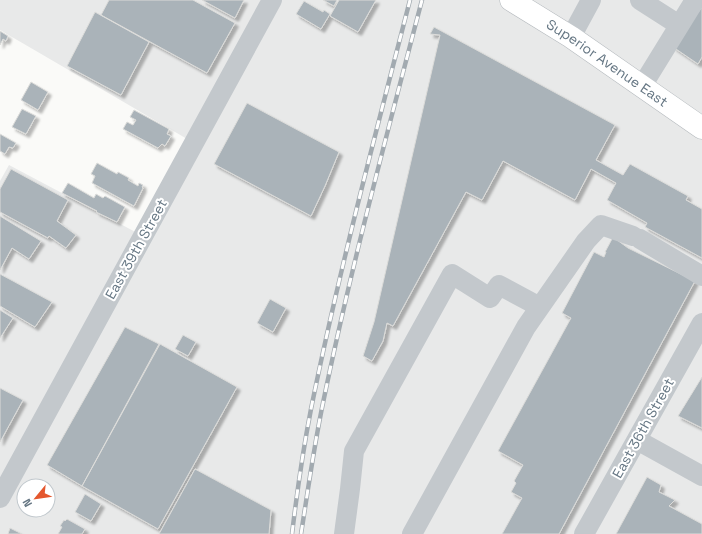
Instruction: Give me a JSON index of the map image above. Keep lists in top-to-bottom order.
{
  "streets": {
    "main road": ["Superior Avenue East"],
    "street": ["East 39th Street", "East 36th Street"]
  },
  "north": "bottom left"
}
